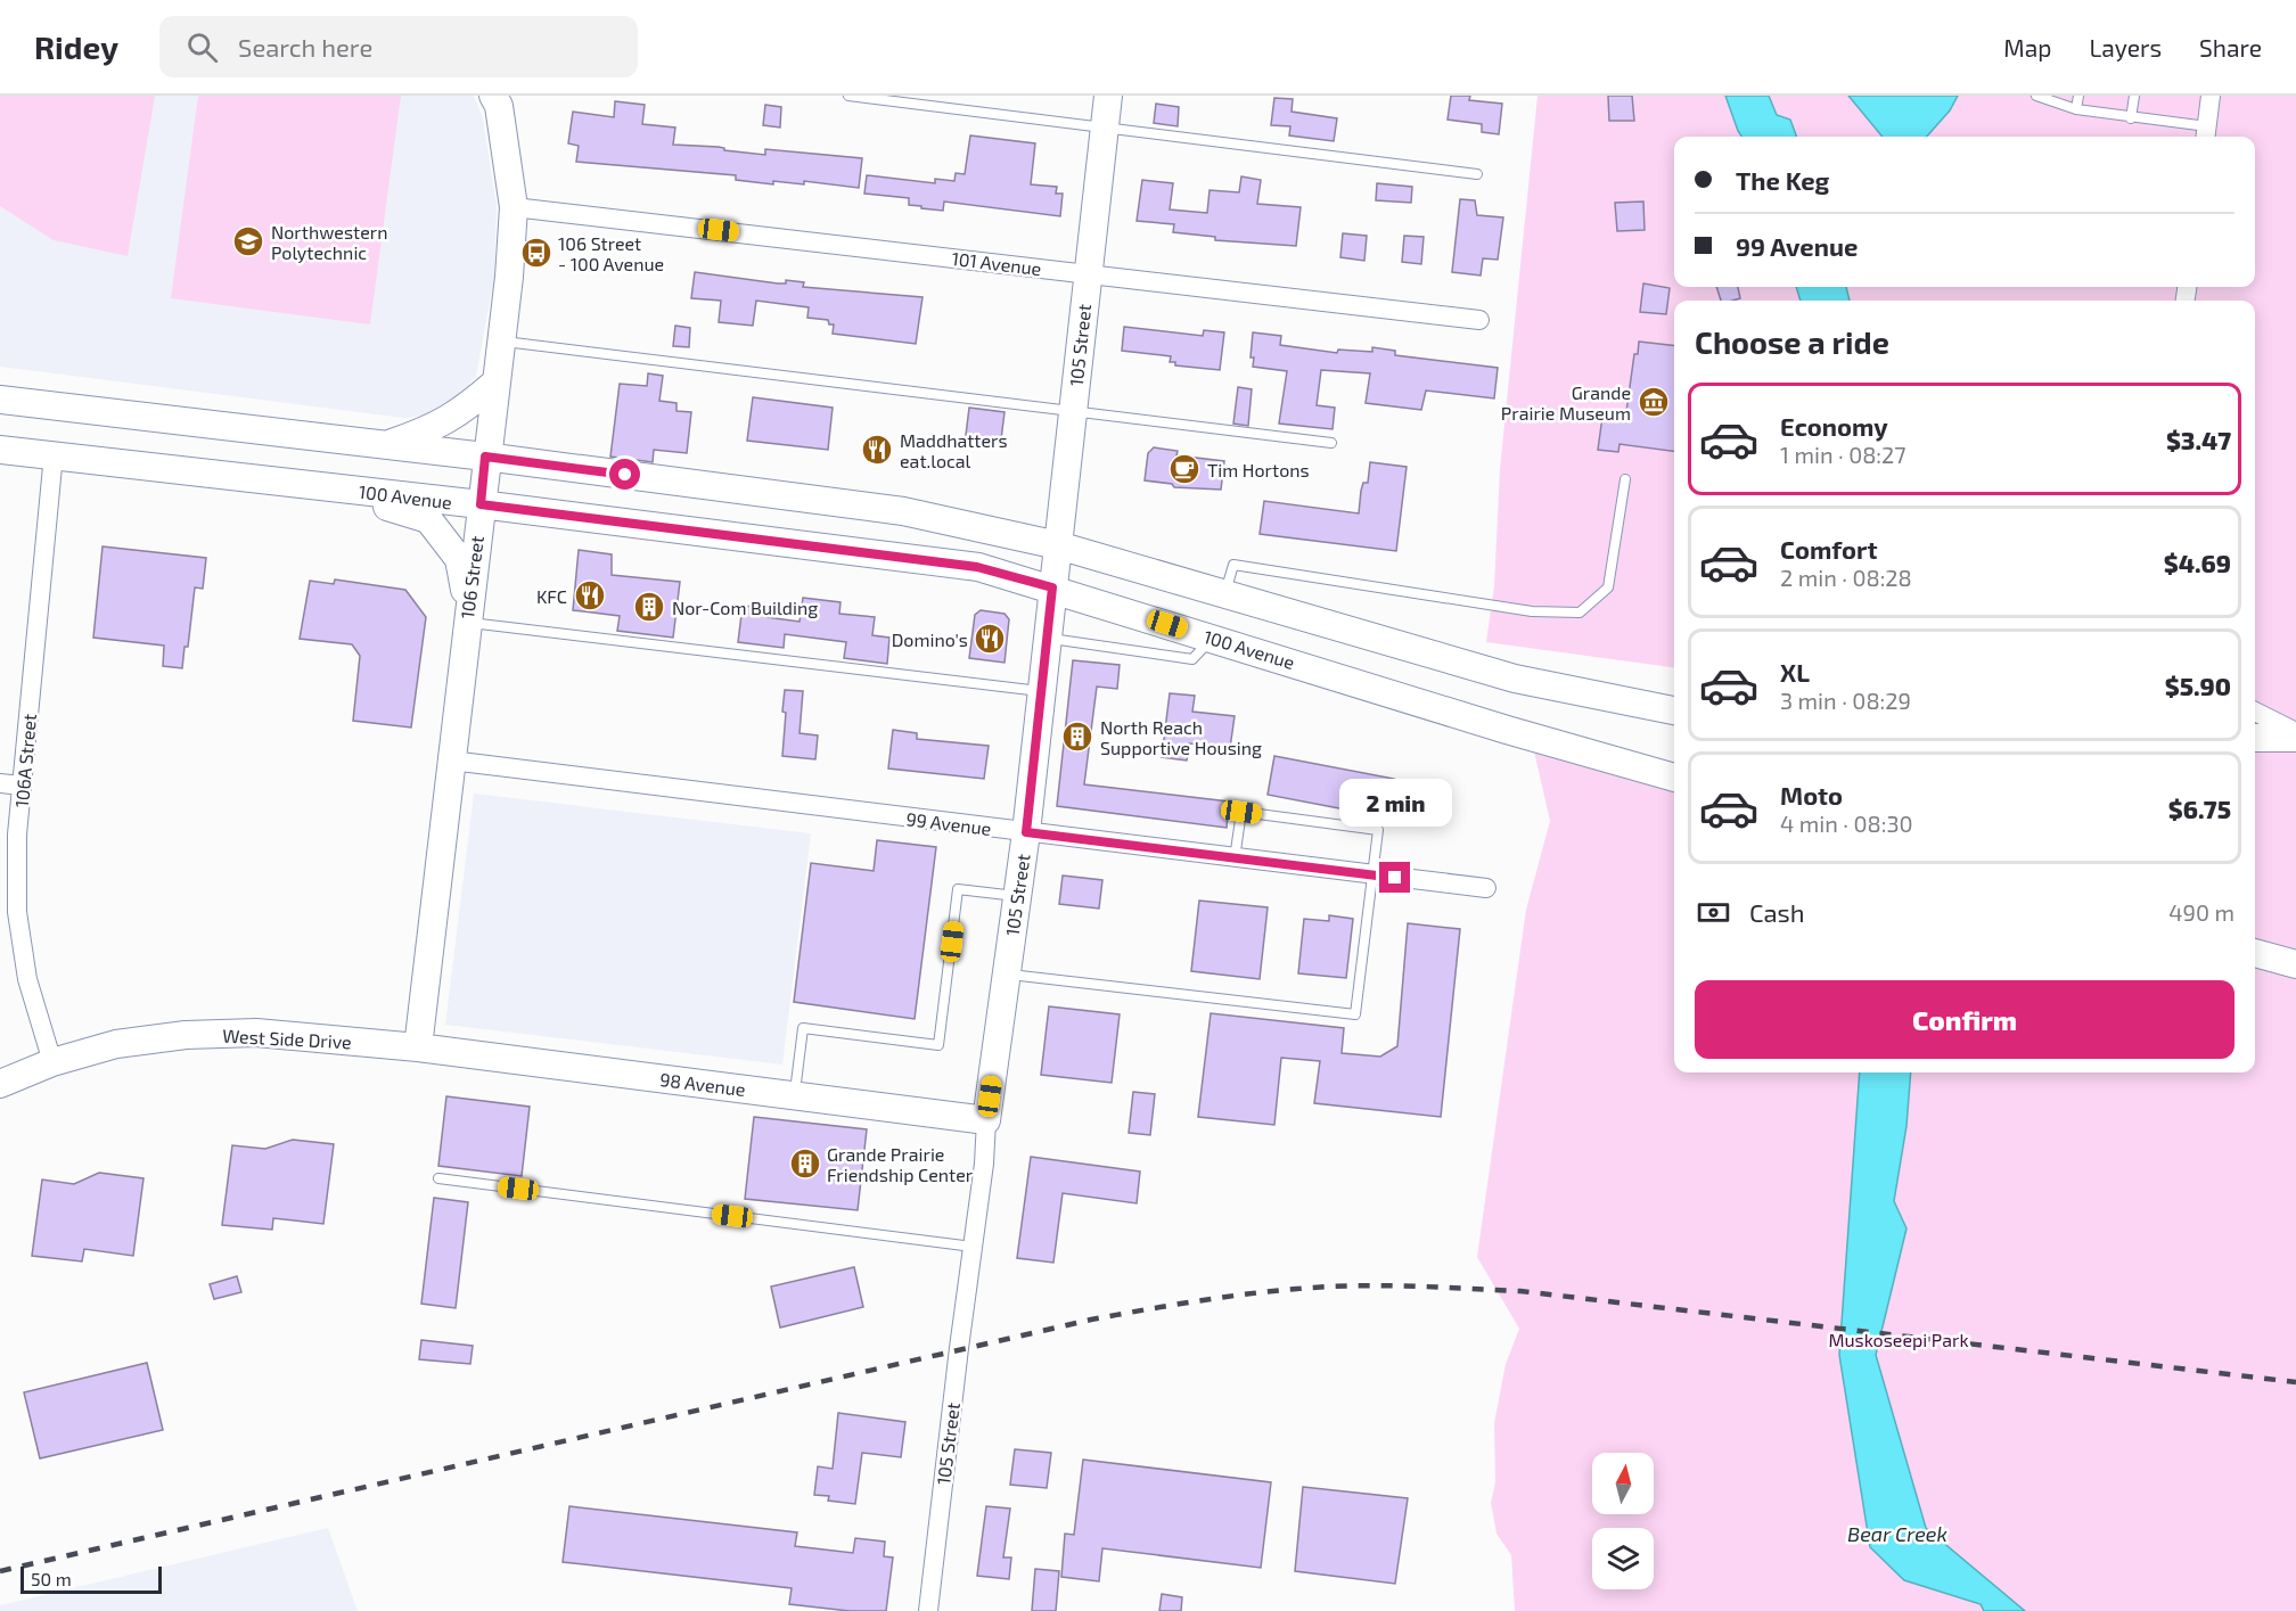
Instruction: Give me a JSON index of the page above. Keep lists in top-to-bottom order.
{
  "streets": {
    "main road": [
      "105 Street",
      "100 Avenue",
      "106 Street",
      "West Side Drive",
      "98 Avenue"
    ],
    "street": ["101 Avenue", "106A Street", "99 Avenue"]
  },
  "crossings": [
    ["101 Avenue", "105 Street"],
    ["101 Avenue", "106 Street"],
    ["105 Street", "100 Avenue"],
    ["105 Street", "99 Avenue"],
    ["105 Street", "98 Avenue"],
    ["100 Avenue", "106 Street"],
    ["100 Avenue", "106A Street"],
    ["106 Street", "99 Avenue"],
    ["106 Street", "West Side Drive"],
    ["106 Street", "98 Avenue"],
    ["106A Street", "West Side Drive"],
    ["West Side Drive", "98 Avenue"]
  ],
  "water": ["Bear Creek"],
  "parks": ["Muskoseepi Park"],
  "places": {
    "school or university": ["Northwestern Polytechnic"],
    "bus stop": ["106 Street - 100 Avenue"],
    "museum": ["Grande Prairie Museum"],
    "restaurant": ["Maddhatters eat.local", "KFC", "Domino's"],
    "cafe": ["Tim Hortons"],
    "building": ["Nor-Com Building", "North Reach Supportive Housing", "Grande Prairie Friendship Center"]
  },
  "scale_bar": "50 m",
  "north": "top",
  "page": {
    "header": "Ridey",
    "search": "Search here",
    "nav": ["Map", "Layers", "Share"],
    "banner": ["The Keg", "99 Avenue"],
    "heading": "Choose a ride",
    "list": [
      {
        "name": "Economy",
        "note": "1 min · 08:27",
        "value": "$3.47"
      },
      {
        "name": "Comfort",
        "note": "2 min · 08:28",
        "value": "$4.69"
      },
      {
        "name": "XL",
        "note": "3 min · 08:29",
        "value": "$5.90"
      },
      {
        "name": "Moto",
        "note": "4 min · 08:30",
        "value": "$6.75"
      }
    ],
    "bubble": "2 min",
    "pay": ["Cash", "490 m"],
    "buttons": "Confirm",
    "scale": "50 m"
  }
}
